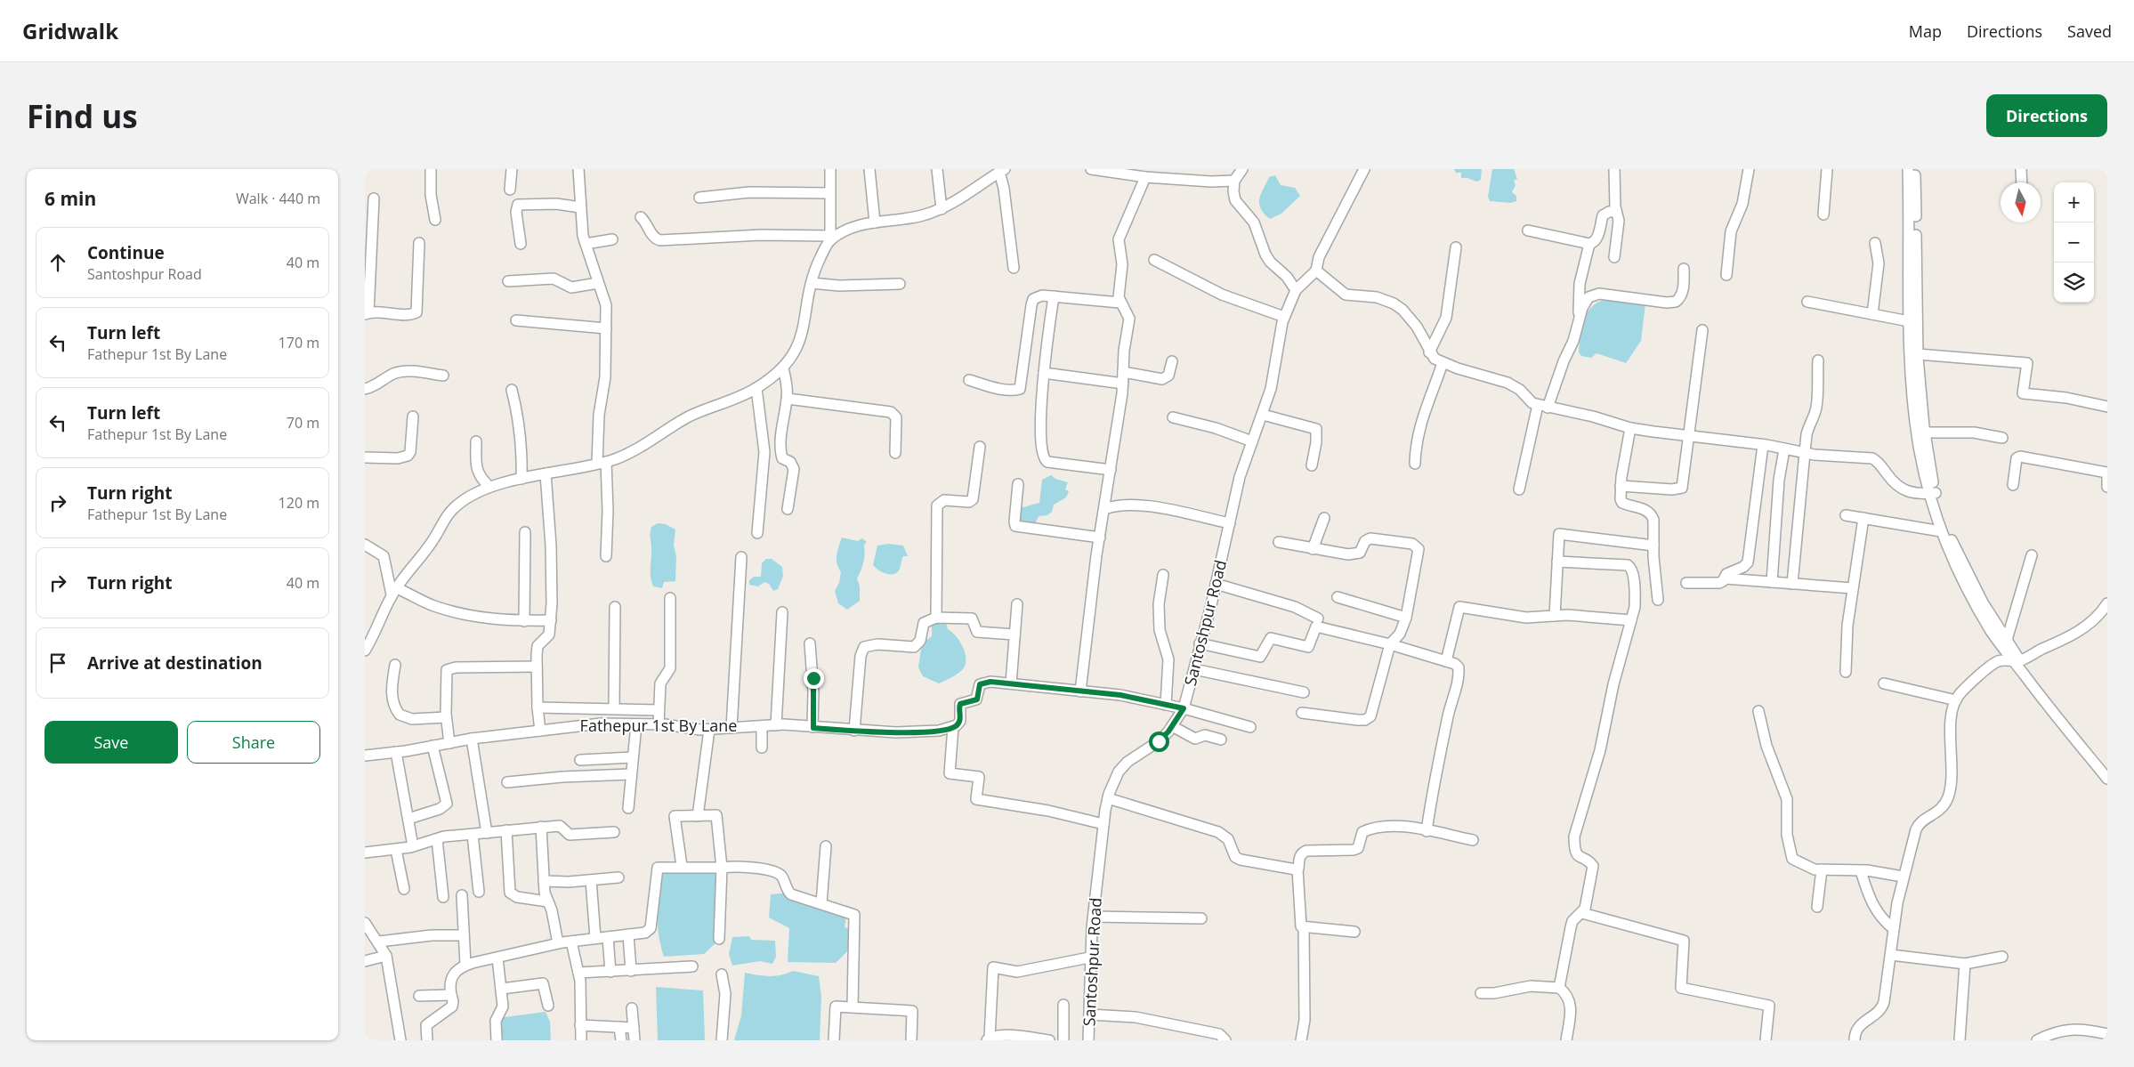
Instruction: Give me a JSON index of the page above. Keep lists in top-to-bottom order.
{
  "streets": {
    "street": ["Santoshpur Road", "Fathepur 1st By Lane"]
  },
  "north": "bottom",
  "page": {
    "header": "Gridwalk",
    "nav": ["Map", "Directions", "Saved"],
    "buttons": [
      "Directions",
      ["Save", "Share"]
    ],
    "title": "Find us",
    "heading": ["6 min", "Walk · 440 m"],
    "map_buttons": ["+", "−"],
    "list": [
      ["Continue", "Santoshpur Road", "40 m"],
      ["Turn left", "Fathepur 1st By Lane", "170 m"],
      ["Turn left", "Fathepur 1st By Lane", "70 m"],
      ["Turn right", "Fathepur 1st By Lane", "120 m"],
      ["Turn right", "40 m"],
      "Arrive at destination"
    ]
  }
}
